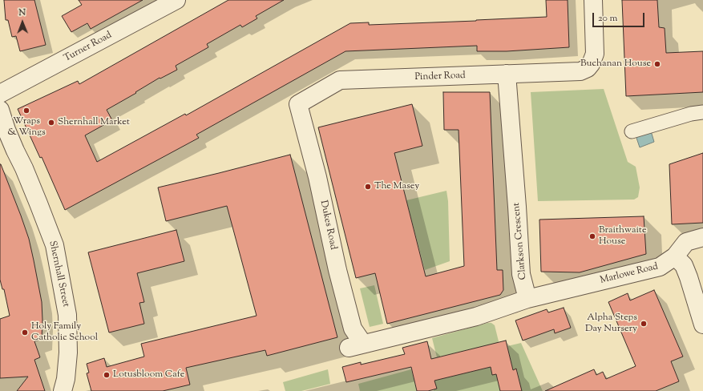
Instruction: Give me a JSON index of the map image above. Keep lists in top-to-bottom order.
{
  "streets": {
    "street": [
      "Turner Road",
      "Pinder Road",
      "Dukes Road",
      "Clarkson Crescent",
      "Shernhall Street",
      "Marlowe Road"
    ]
  },
  "crossings": [
    ["Pinder Road", "Dukes Road"],
    ["Pinder Road", "Clarkson Crescent"],
    ["Dukes Road", "Clarkson Crescent"],
    ["Dukes Road", "Marlowe Road"],
    ["Clarkson Crescent", "Marlowe Road"]
  ],
  "places": [
    "Buchanan House",
    "Wraps & Wings",
    "Shernhall Market",
    "The Masey",
    "Braithwaite House",
    "Alpha Steps Day Nursery",
    "Holy Family Catholic School",
    "Lotusbloom Cafe"
  ],
  "scale_bar": "20 m",
  "north": "top"
}
